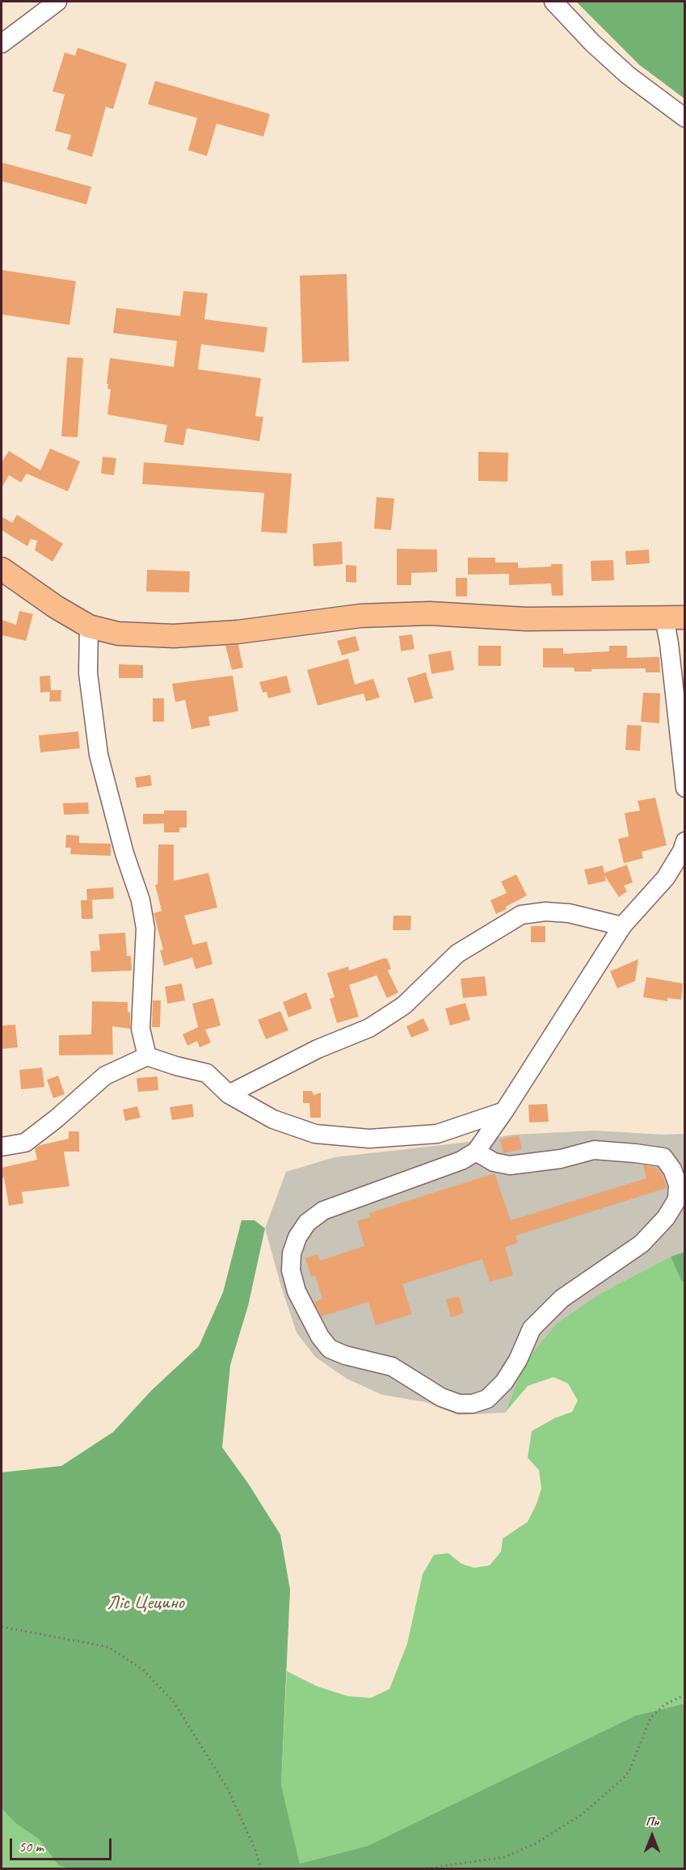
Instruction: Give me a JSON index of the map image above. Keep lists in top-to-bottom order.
{
  "parks": ["Ліс Цецино"],
  "scale_bar": "50 m",
  "north": "top"
}
